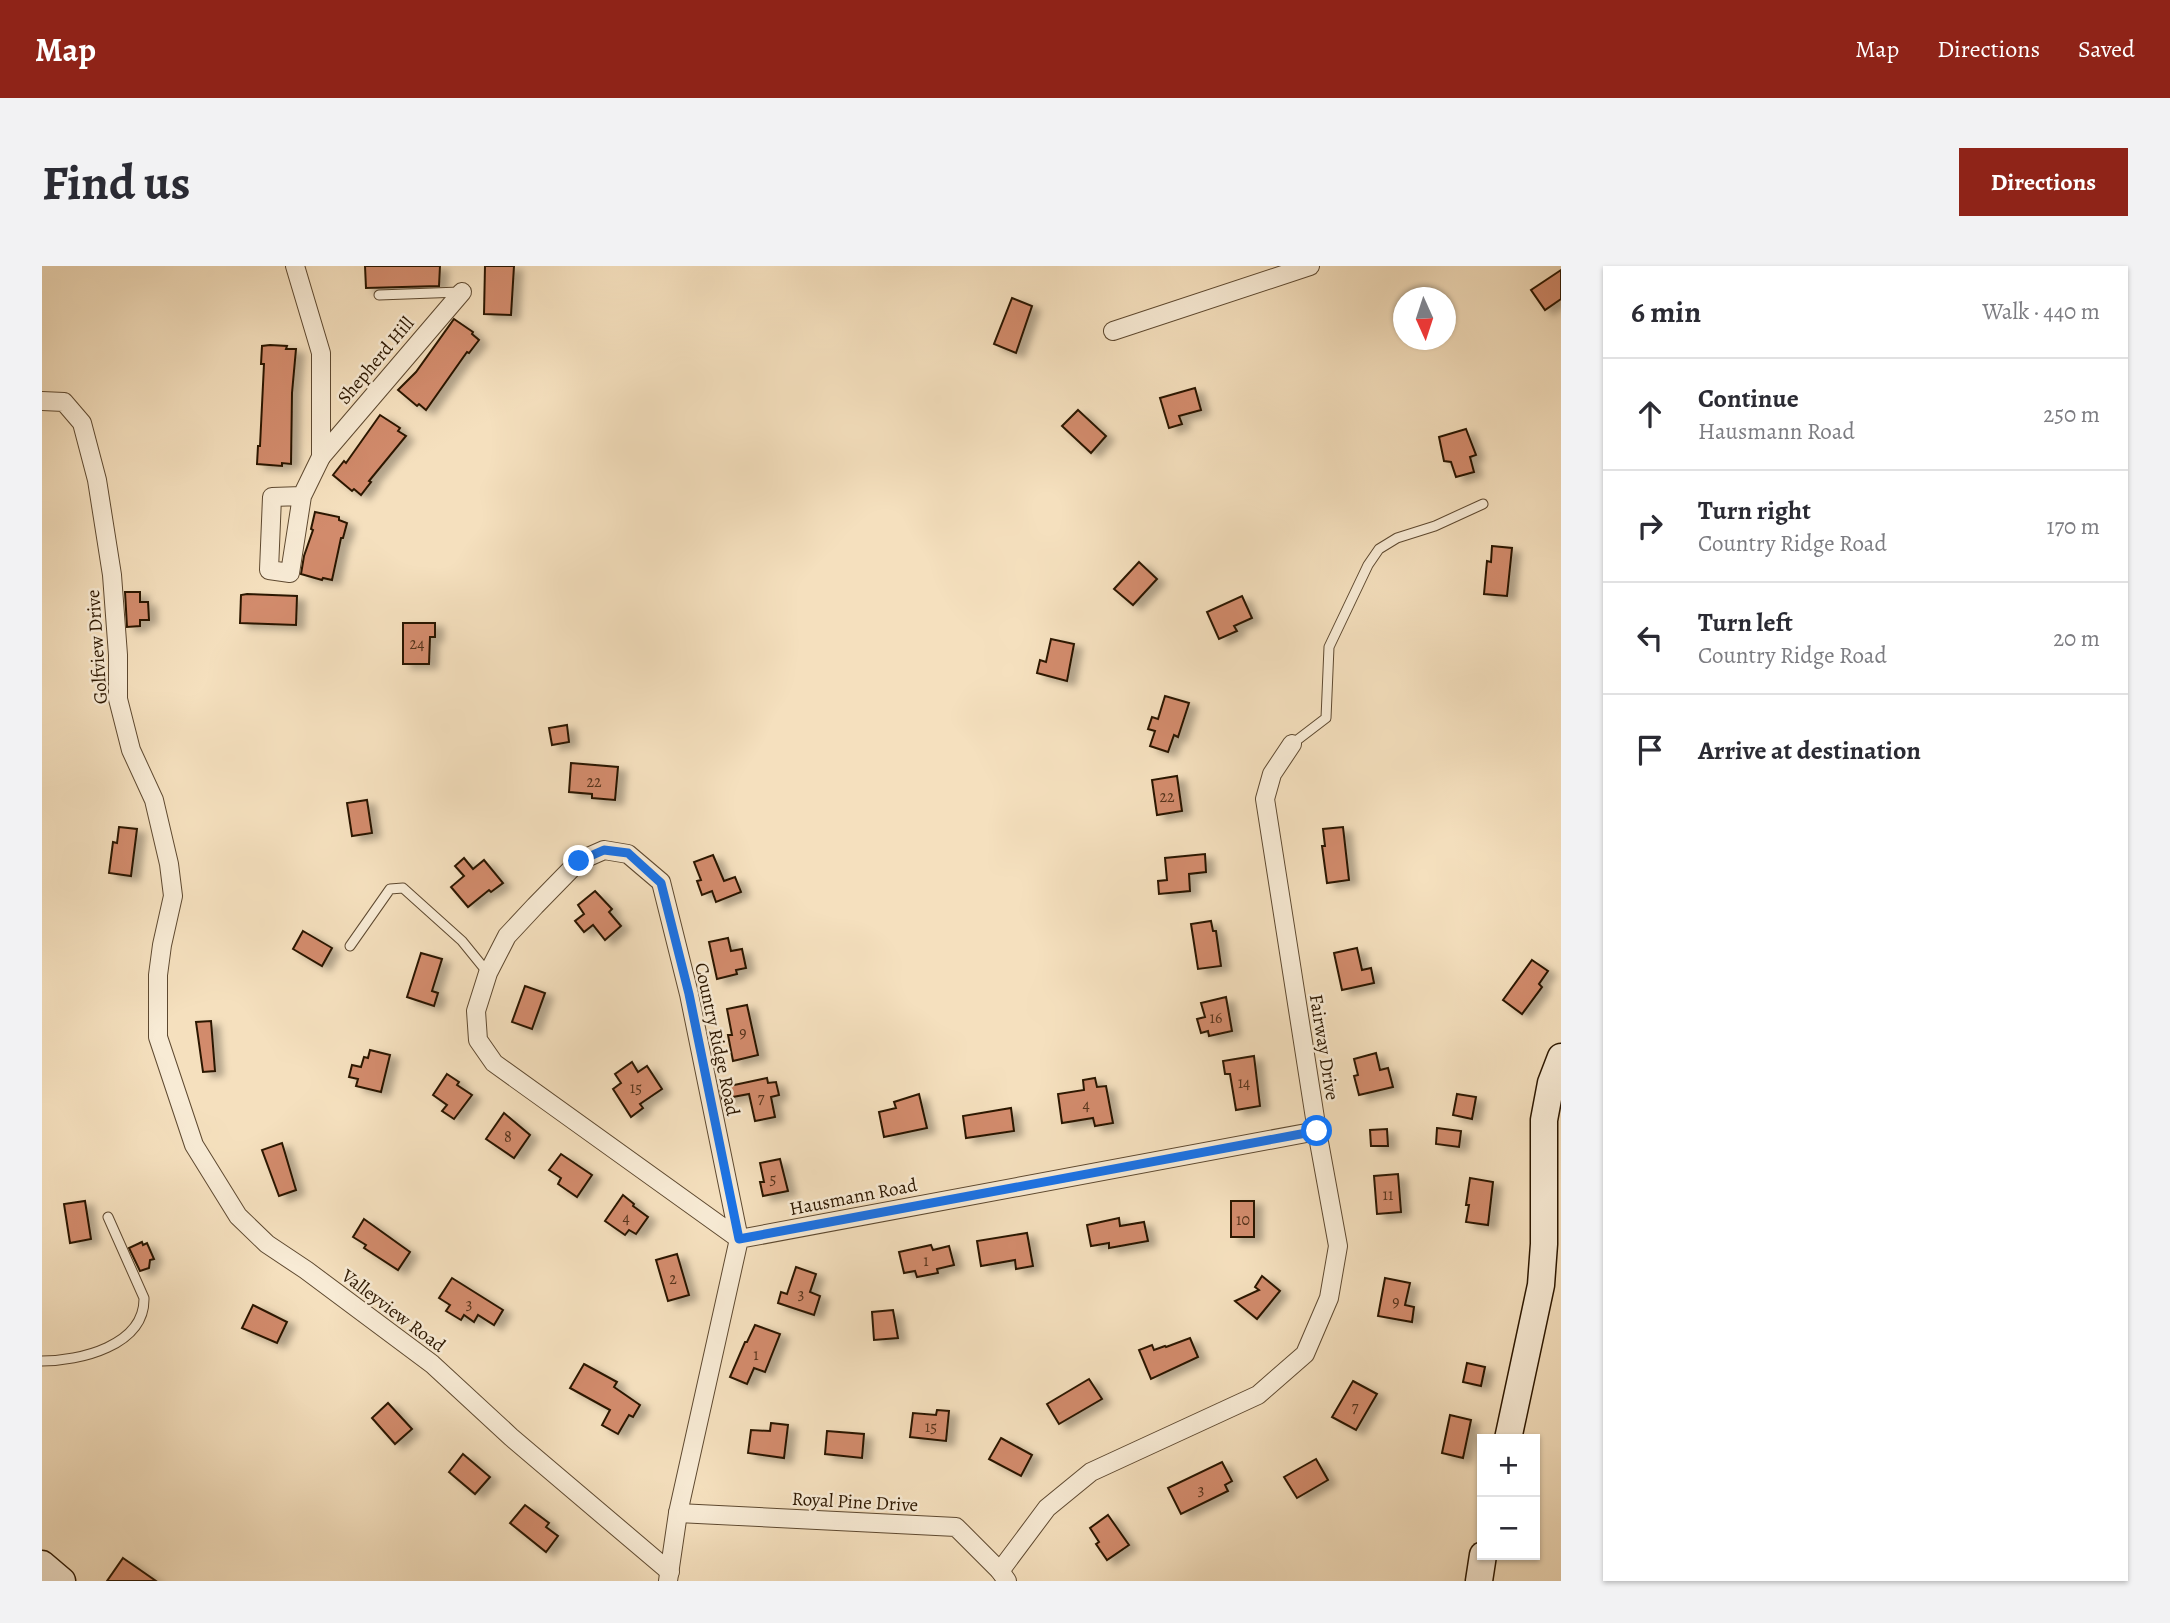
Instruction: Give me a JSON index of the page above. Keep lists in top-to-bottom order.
{
  "streets": {
    "street": [
      "Shepherd Hill",
      "Golfview Drive",
      "Country Ridge Road",
      "Fairway Drive",
      "Hausmann Road",
      "Valleyview Road",
      "Royal Pine Drive"
    ]
  },
  "crossings": [
    ["Golfview Drive", "Valleyview Road"],
    ["Country Ridge Road", "Hausmann Road"],
    ["Fairway Drive", "Hausmann Road"],
    ["Fairway Drive", "Royal Pine Drive"]
  ],
  "house_numbers": [
    "24",
    "22",
    "22",
    "16",
    "9",
    "14",
    "15",
    "7",
    "4",
    "8",
    "5",
    "11",
    "4",
    "10",
    "1",
    "2",
    "3",
    "9",
    "3",
    "1",
    "7",
    "15",
    "3"
  ],
  "north": "bottom",
  "page": {
    "header": "Map",
    "nav": ["Map", "Directions", "Saved"],
    "buttons": "Directions",
    "title": "Find us",
    "heading": ["6 min", "Walk · 440 m"],
    "list": [
      ["Continue", "Hausmann Road", "250 m"],
      ["Turn right", "Country Ridge Road", "170 m"],
      ["Turn left", "Country Ridge Road", "20 m"],
      "Arrive at destination"
    ],
    "map_buttons": ["+", "−"]
  }
}
